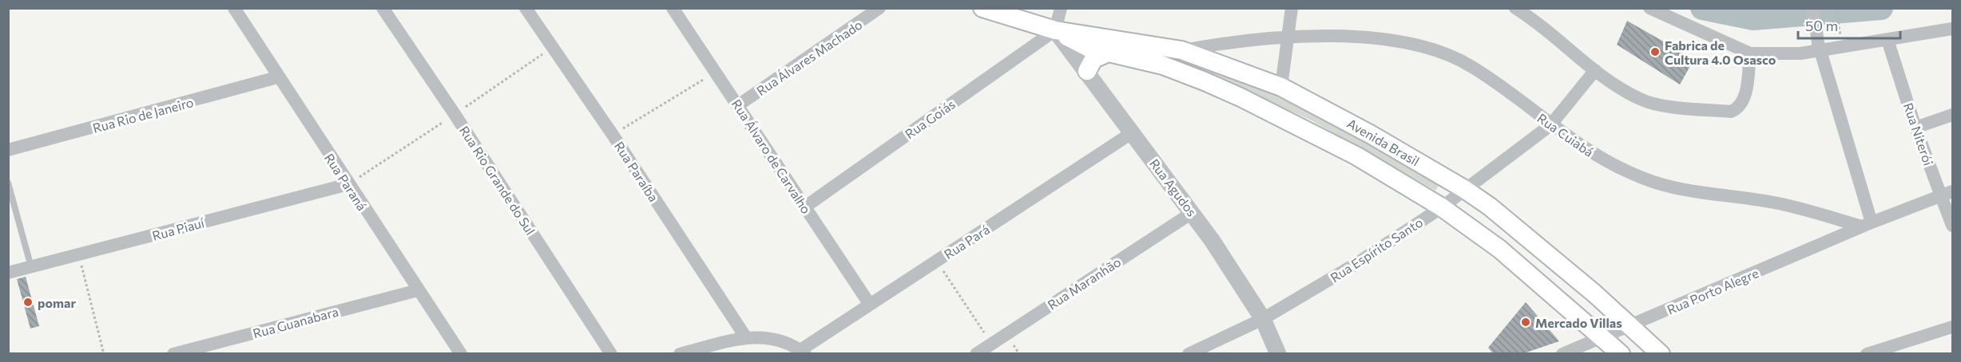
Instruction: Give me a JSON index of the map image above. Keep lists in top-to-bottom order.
{
  "streets": {
    "main road": ["Avenida Brasil"],
    "street": [
      "Rua Álvares Machado",
      "Rua Rio de Janeiro",
      "Rua Goiás",
      "Rua Niterói",
      "Rua Cuiabá",
      "Rua Álvaro de Carvalho",
      "Rua Paraíba",
      "Rua Rio Grande do Sul",
      "Rua Paraná",
      "Rua Agudos",
      "Rua Piauí",
      "Rua Pará",
      "Rua Espírito Santo",
      "Rua Maranhão",
      "Rua Porto Alegre",
      "Rua Guanabara"
    ]
  },
  "crossings": [
    ["Rua Álvares Machado", "Rua Álvaro de Carvalho"],
    ["Rua Rio de Janeiro", "Rua Paraná"],
    ["Rua Goiás", "Avenida Brasil"],
    ["Rua Goiás", "Rua Álvaro de Carvalho"],
    ["Rua Goiás", "Rua Agudos"],
    ["Rua Cuiabá", "Avenida Brasil"],
    ["Rua Cuiabá", "Rua Espírito Santo"],
    ["Rua Cuiabá", "Rua Porto Alegre"],
    ["Avenida Brasil", "Rua Agudos"],
    ["Avenida Brasil", "Rua Espírito Santo"],
    ["Avenida Brasil", "Rua Porto Alegre"],
    ["Rua Álvaro de Carvalho", "Rua Pará"],
    ["Rua Paraná", "Rua Piauí"],
    ["Rua Paraná", "Rua Guanabara"],
    ["Rua Agudos", "Rua Pará"],
    ["Rua Agudos", "Rua Espírito Santo"],
    ["Rua Agudos", "Rua Maranhão"]
  ],
  "places": ["Fabrica de Cultura 4.0 Osasco", "pomar", "Mercado Villas"],
  "scale_bar": "50 m"
}
